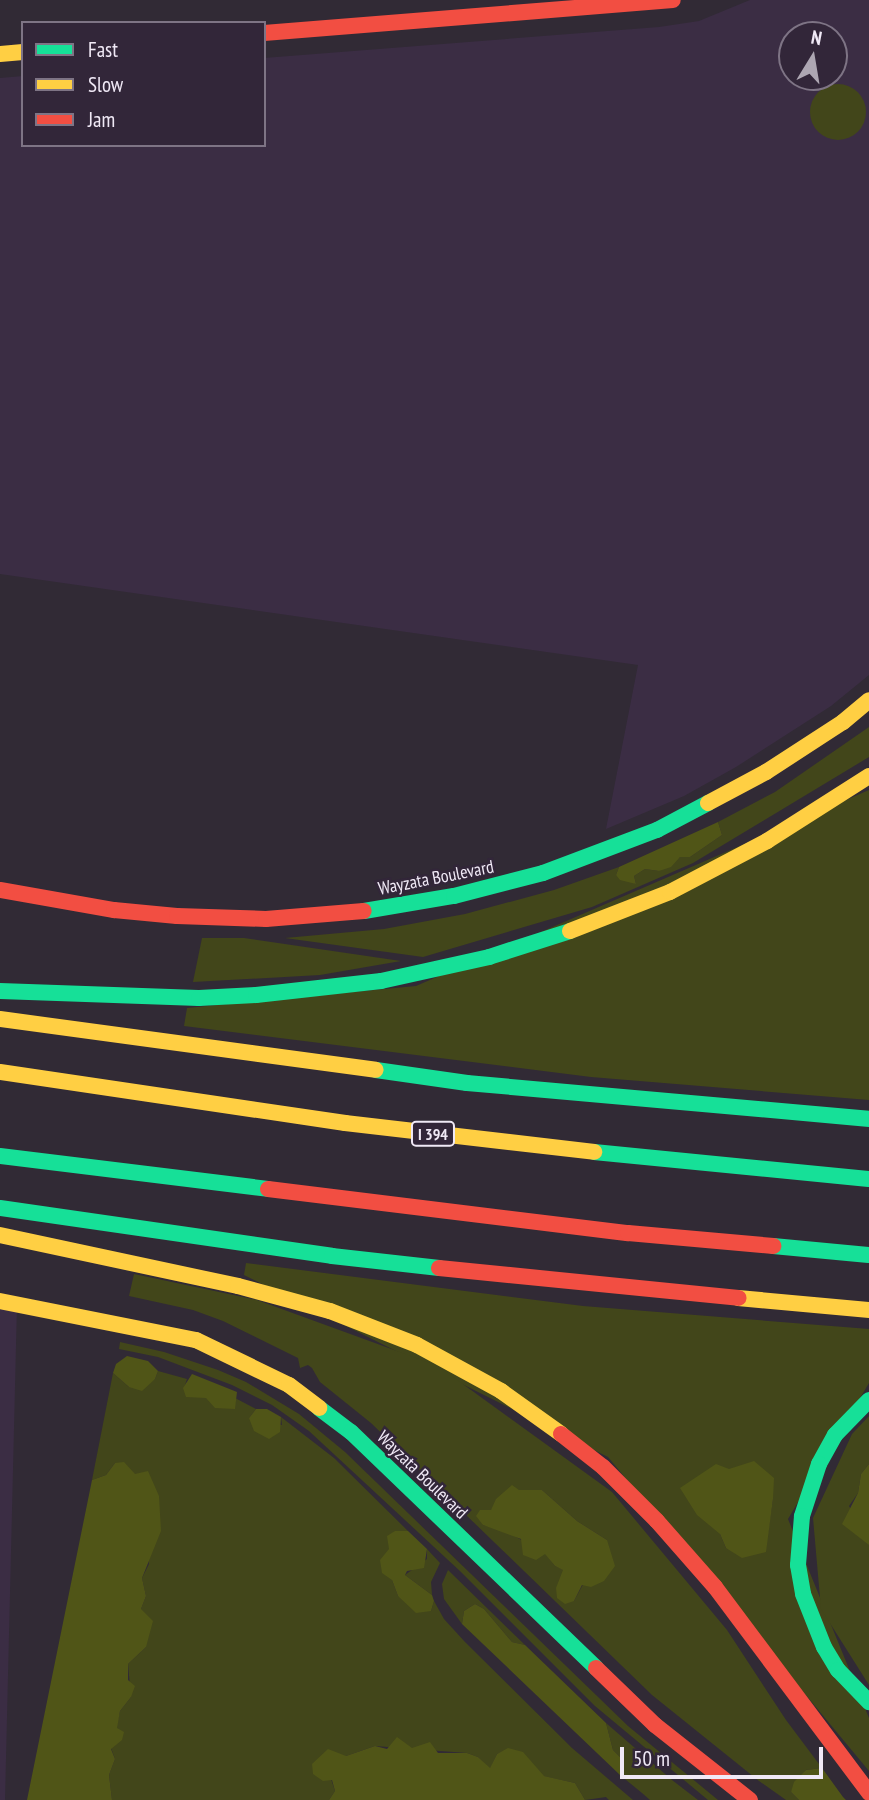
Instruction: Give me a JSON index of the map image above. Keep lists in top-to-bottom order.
{
  "streets": {
    "main road": ["Wayzata Boulevard", "I 394"]
  },
  "legend": ["Fast", "Slow", "Jam"],
  "scale_bar": "50 m",
  "north": "top"
}
